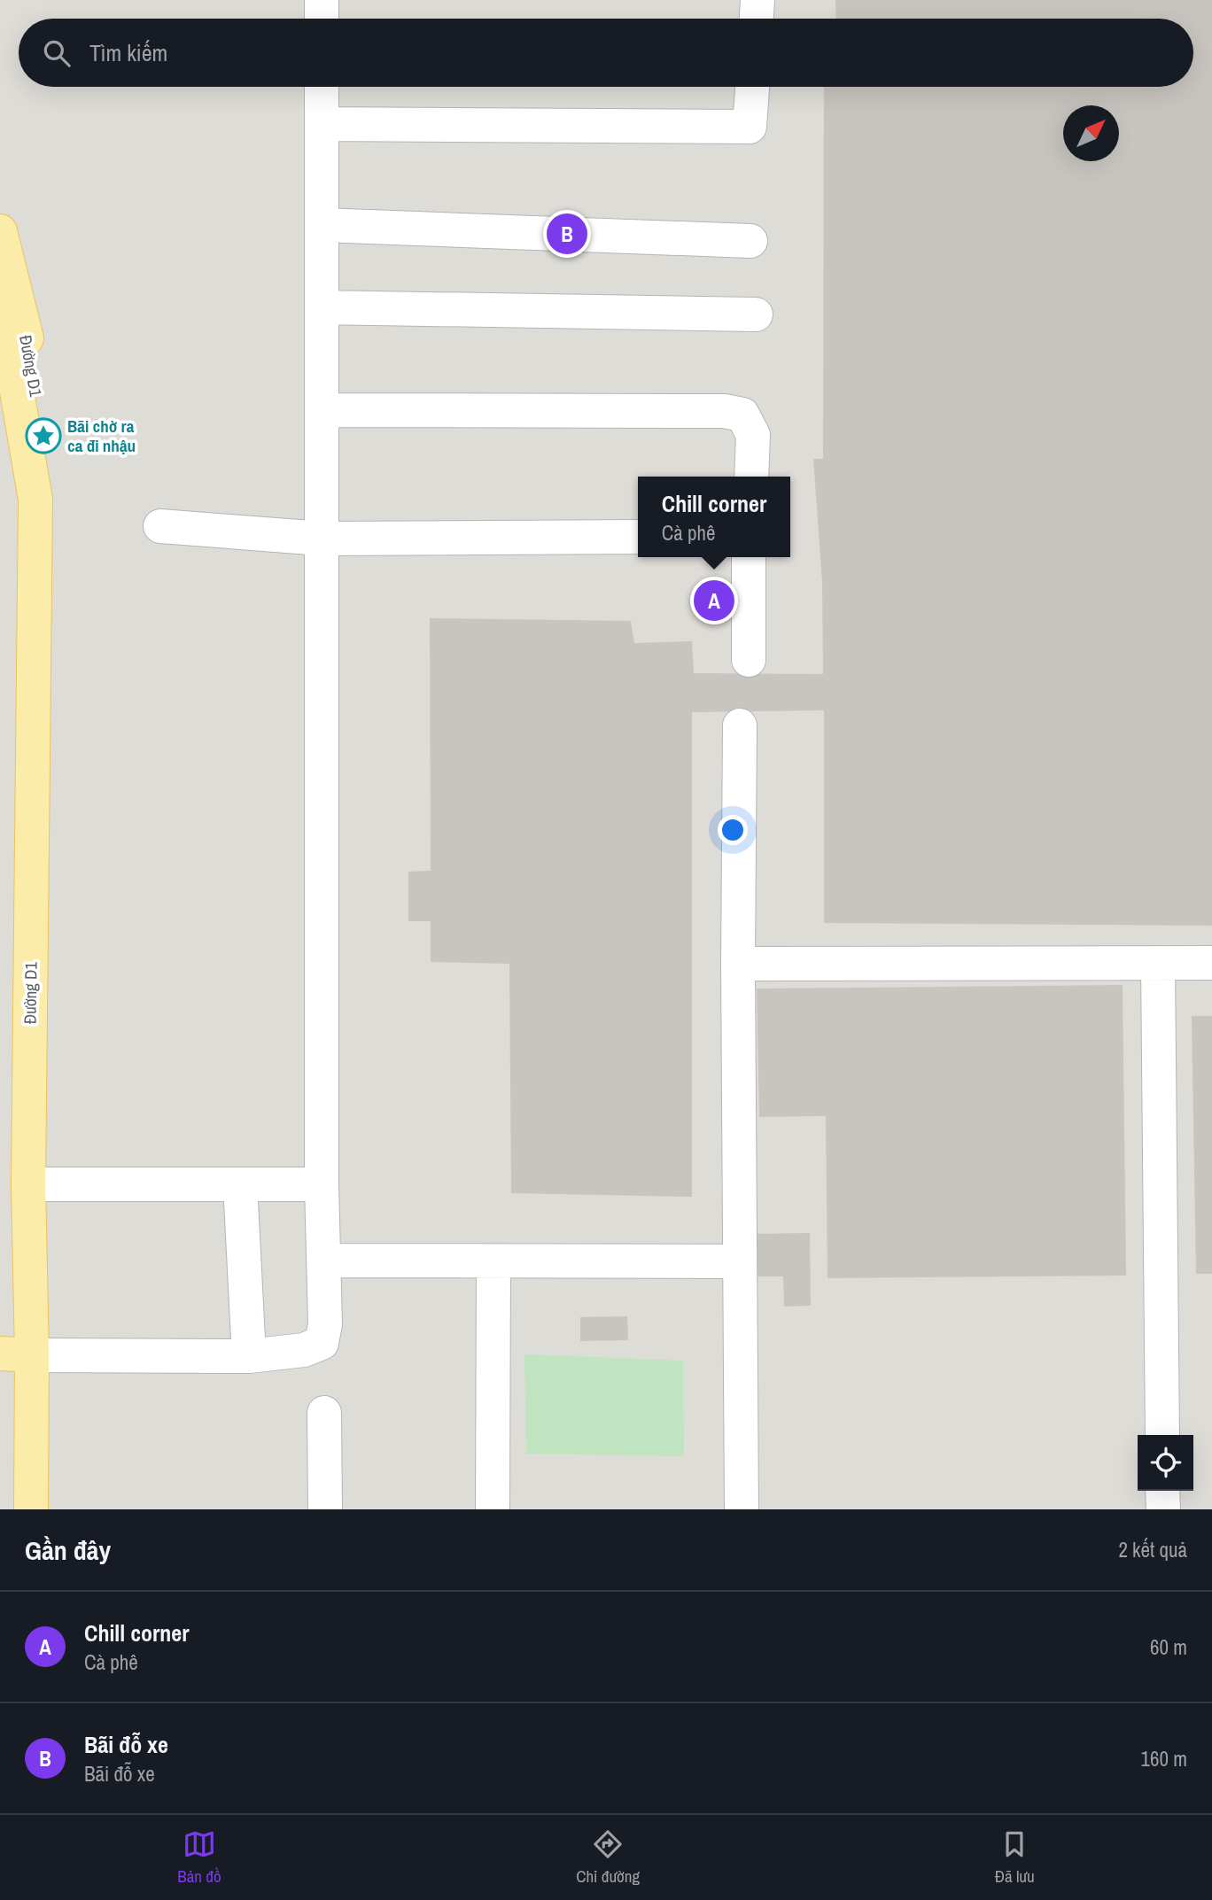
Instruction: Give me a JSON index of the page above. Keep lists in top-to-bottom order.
{
  "streets": {
    "main road": ["Đường D1"]
  },
  "places": {
    "place": ["Bãi chờ ra ca đi nhậu"]
  },
  "north": "top right",
  "page": {
    "search": "Tìm kiếm",
    "pins": ["B", "A"],
    "popup": ["Chill corner", "Cà phê"],
    "heading": ["Gần đây", "2 kết quả"],
    "list": [
      {
        "mark": "A",
        "name": "Chill corner",
        "note": "Cà phê",
        "value": "60 m"
      },
      {
        "mark": "B",
        "name": "Bãi đỗ xe",
        "note": "Bãi đỗ xe",
        "value": "160 m"
      }
    ],
    "nav": ["Bản đồ", "Chỉ đường", "Đã lưu"]
  }
}
